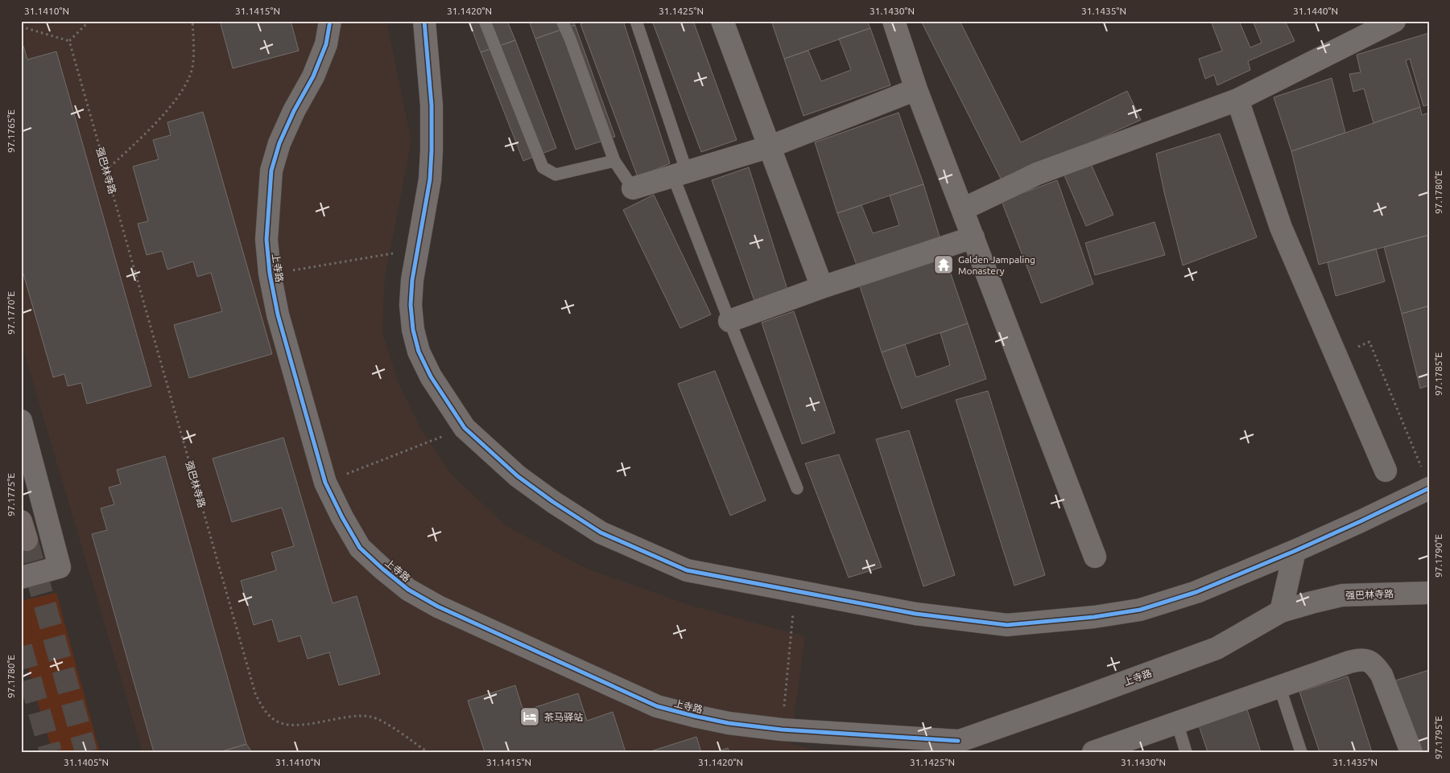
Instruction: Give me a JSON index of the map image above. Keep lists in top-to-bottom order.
{
  "streets": {
    "street": ["强巴林寺路", "上寺路"]
  },
  "crossings": [
    ["强巴林寺路", "上寺路"]
  ],
  "places": {
    "temple": ["Galden Jampaling Monastery"],
    "hotel": ["茶马驿站"]
  },
  "coordinates": [
    "31.1410°N",
    "31.1415°N",
    "31.1420°N",
    "31.1425°N",
    "31.1430°N",
    "31.1435°N",
    "31.1440°N",
    "97.1765°E",
    "97.1780°E",
    "97.1770°E",
    "97.1785°E",
    "97.1775°E",
    "97.1790°E",
    "97.1795°E",
    "31.1405°N"
  ]
}
